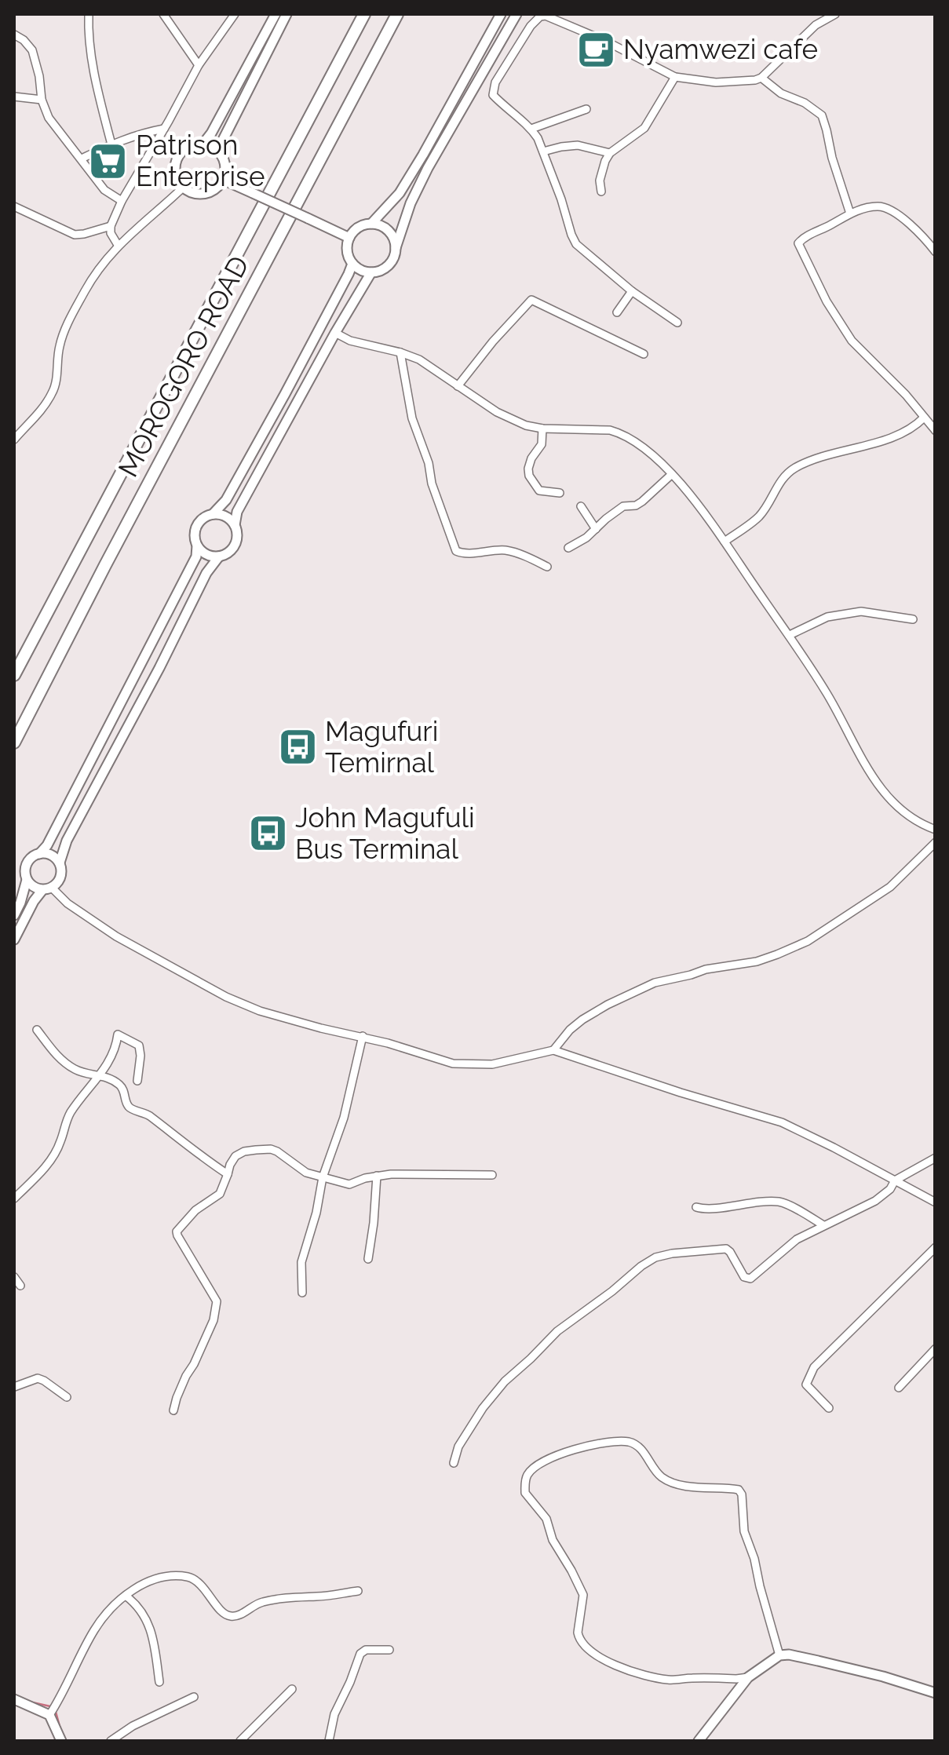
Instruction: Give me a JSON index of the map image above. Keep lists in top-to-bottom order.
{
  "streets": {
    "highway": ["MOROGORO ROAD"]
  },
  "places": {
    "cafe": ["Nyamwezi cafe"],
    "supermarket": ["Patrison Enterprise"],
    "bus stop": ["Magufuri Temirnal", "John Magufuli Bus Terminal"]
  }
}
